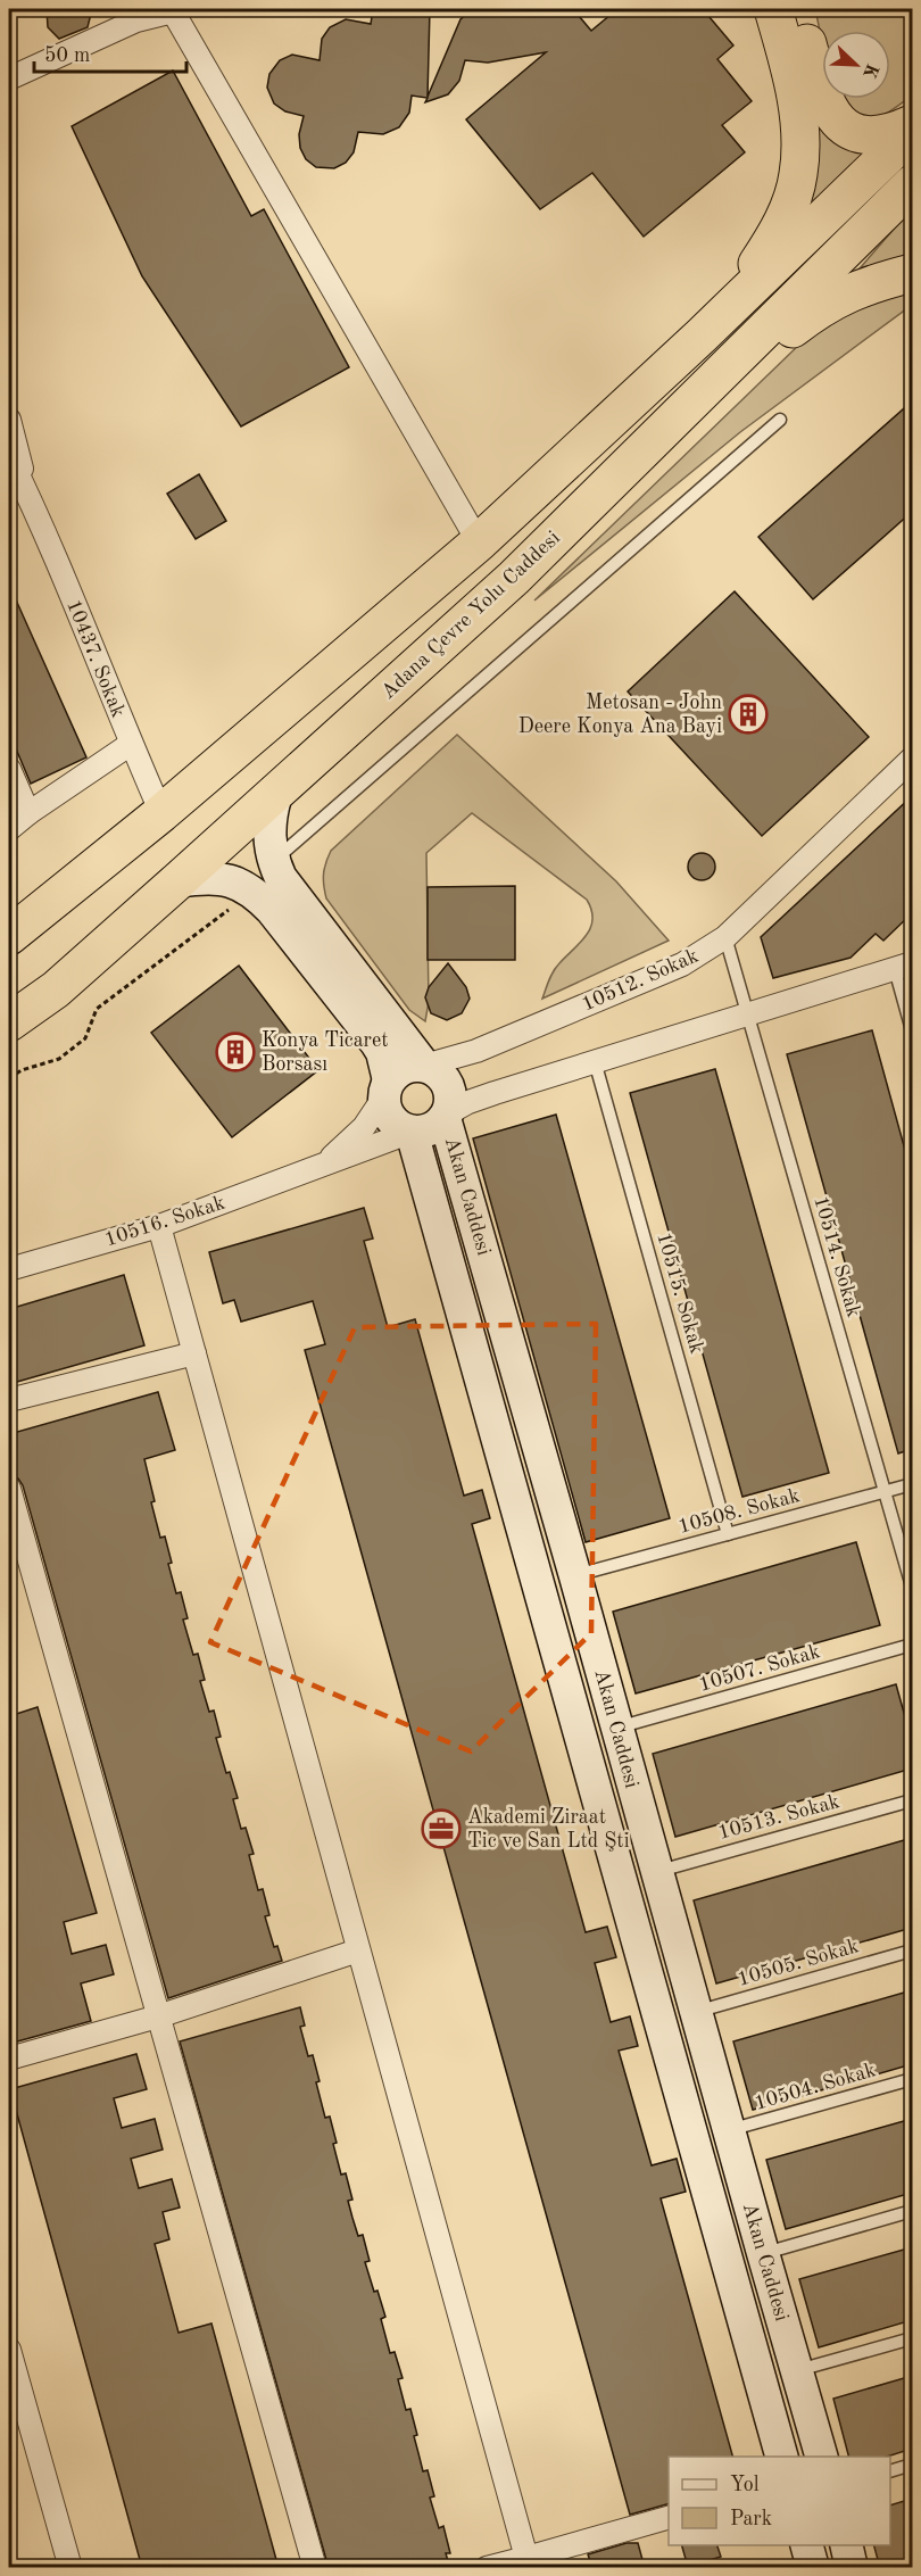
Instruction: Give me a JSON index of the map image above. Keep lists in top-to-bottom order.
{
  "streets": {
    "highway": ["Adana Çevre Yolu Caddesi"],
    "street": [
      "10437. Sokak",
      "10512. Sokak",
      "Akan Caddesi",
      "10516. Sokak"
    ],
    "lane": [
      "10514. Sokak",
      "10515. Sokak",
      "10508. Sokak",
      "10507. Sokak",
      "10513. Sokak",
      "10505. Sokak",
      "10504. Sokak"
    ]
  },
  "crossings": [
    ["10512. Sokak", "Akan Caddesi"],
    ["10512. Sokak", "10516. Sokak"],
    ["10512. Sokak", "10514. Sokak"],
    ["Akan Caddesi", "10516. Sokak"],
    ["Akan Caddesi", "10508. Sokak"],
    ["Akan Caddesi", "10507. Sokak"],
    ["Akan Caddesi", "10513. Sokak"],
    ["Akan Caddesi", "10505. Sokak"],
    ["Akan Caddesi", "10504. Sokak"],
    ["10514. Sokak", "10508. Sokak"],
    ["10515. Sokak", "10508. Sokak"]
  ],
  "places": {
    "building": ["Metosan - John Deere Konya Ana Bayi", "Konya Ticaret Borsası"],
    "office": ["Akademi Ziraat Tic ve San Ltd Şti"]
  },
  "legend": ["Yol", "Park"],
  "scale_bar": "50 m",
  "north": "bottom right"
}
